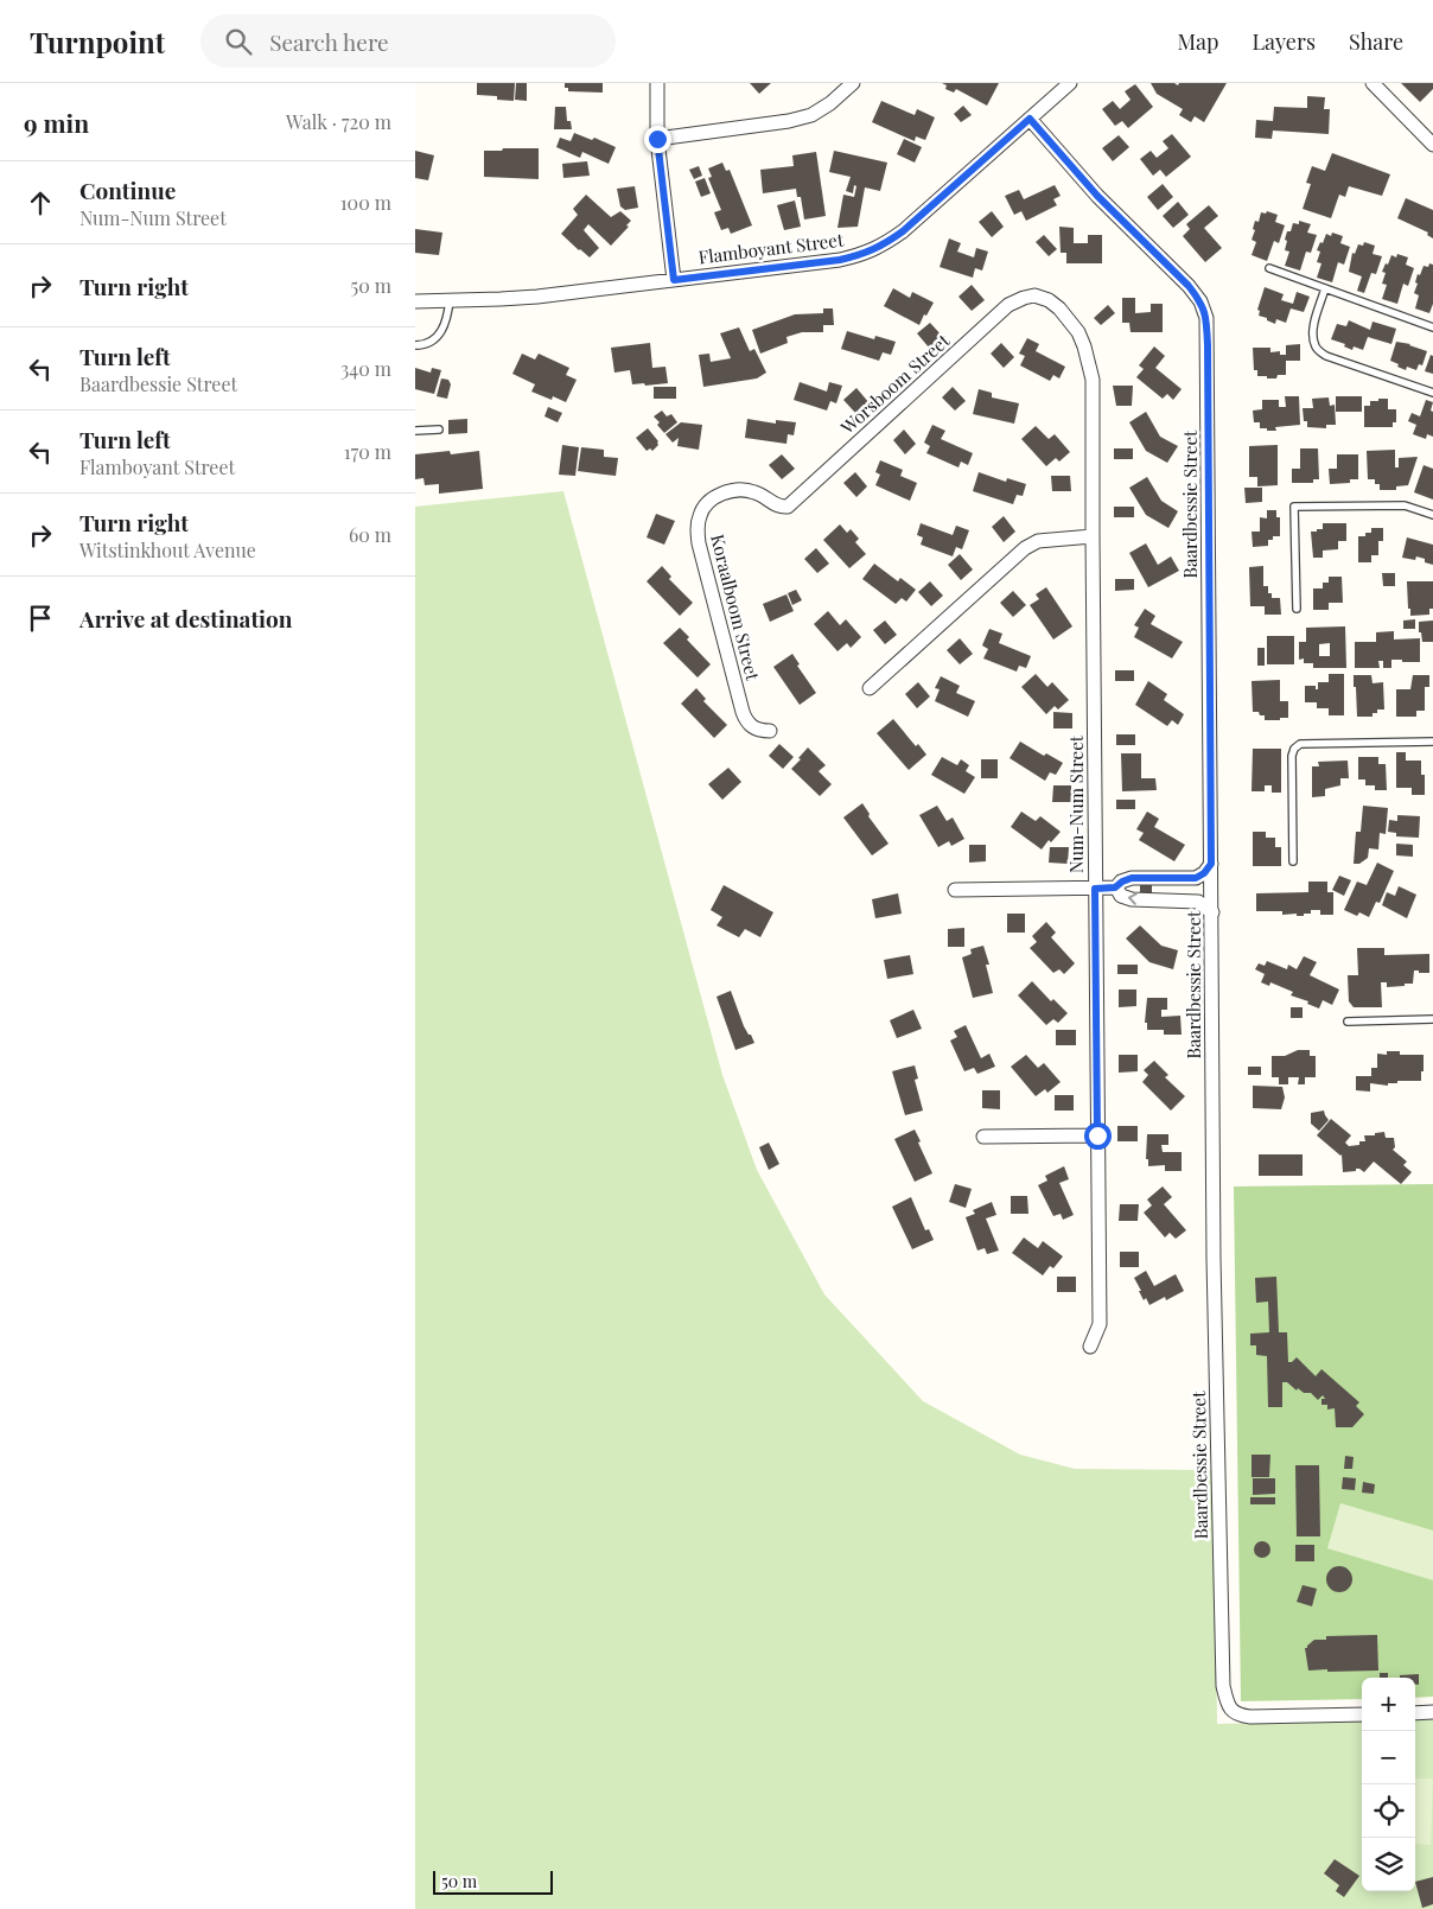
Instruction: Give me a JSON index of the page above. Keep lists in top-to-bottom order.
{
  "streets": {
    "street": [
      "Flamboyant Street",
      "Worsboom Street",
      "Baardbessie Street",
      "Koraalboom Street",
      "Num-Num Street"
    ]
  },
  "crossings": [
    ["Flamboyant Street", "Baardbessie Street"],
    ["Worsboom Street", "Koraalboom Street"],
    ["Worsboom Street", "Num-Num Street"]
  ],
  "scale_bar": "50 m",
  "page": {
    "header": "Turnpoint",
    "search": "Search here",
    "nav": ["Map", "Layers", "Share"],
    "heading": ["9 min", "Walk · 720 m"],
    "list": [
      ["Continue", "Num-Num Street", "100 m"],
      ["Turn right", "50 m"],
      ["Turn left", "Baardbessie Street", "340 m"],
      ["Turn left", "Flamboyant Street", "170 m"],
      ["Turn right", "Witstinkhout Avenue", "60 m"],
      "Arrive at destination"
    ],
    "map_buttons": ["+", "−"],
    "scale": "50 m"
  }
}
